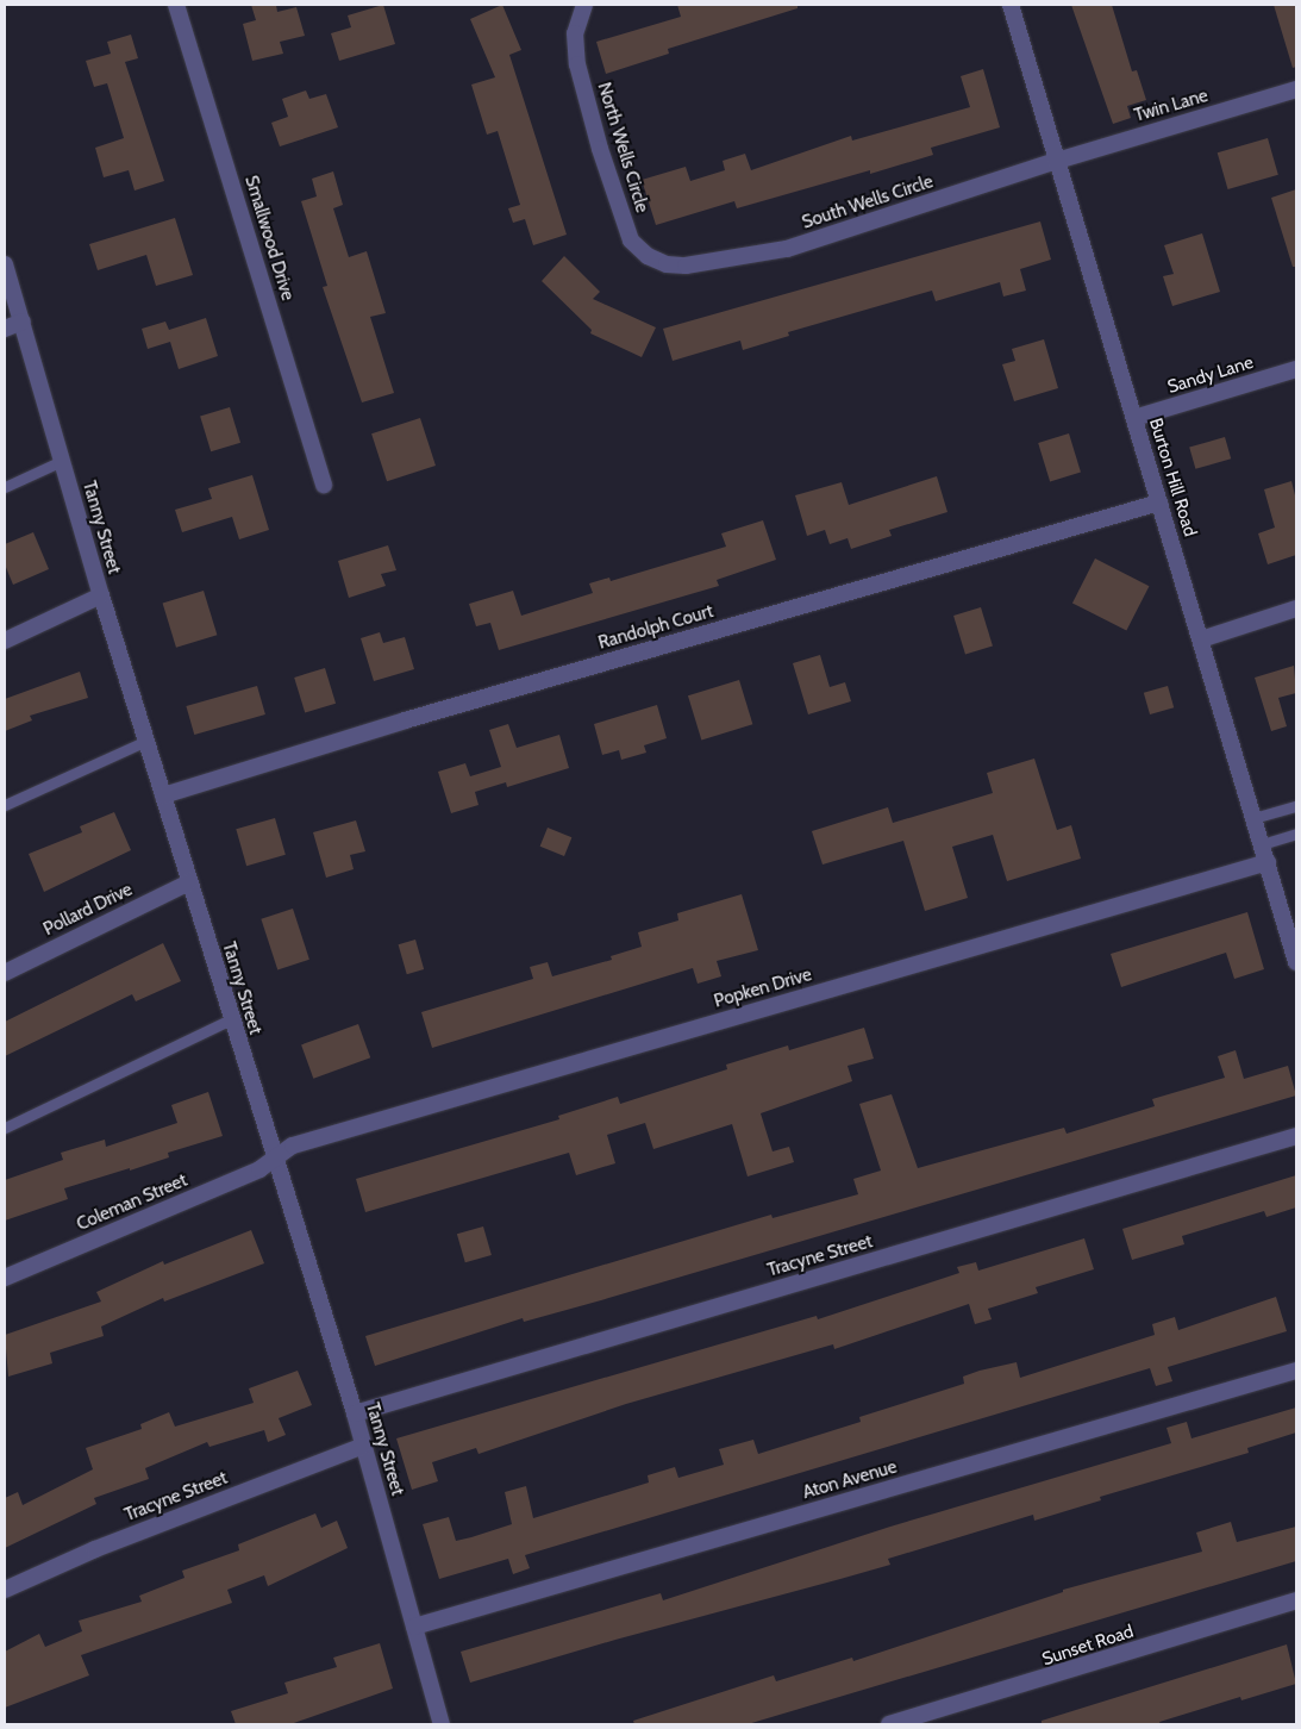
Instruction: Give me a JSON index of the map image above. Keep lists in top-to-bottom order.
{
  "streets": {
    "street": [
      "Twin Lane",
      "North Wells Circle",
      "South Wells Circle",
      "Smallwood Drive",
      "Sandy Lane",
      "Burton Hill Road",
      "Tanny Street",
      "Randolph Court",
      "Pollard Drive",
      "Popken Drive",
      "Coleman Street",
      "Tracyne Street",
      "Aton Avenue",
      "Sunset Road"
    ]
  },
  "crossings": [
    ["Twin Lane", "South Wells Circle"],
    ["Twin Lane", "Burton Hill Road"],
    ["North Wells Circle", "South Wells Circle"],
    ["South Wells Circle", "Burton Hill Road"],
    ["Sandy Lane", "Burton Hill Road"],
    ["Burton Hill Road", "Randolph Court"],
    ["Burton Hill Road", "Popken Drive"],
    ["Tanny Street", "Randolph Court"],
    ["Tanny Street", "Pollard Drive"],
    ["Tanny Street", "Popken Drive"],
    ["Tanny Street", "Coleman Street"],
    ["Tanny Street", "Tracyne Street"],
    ["Tanny Street", "Aton Avenue"],
    ["Popken Drive", "Coleman Street"]
  ]
}
